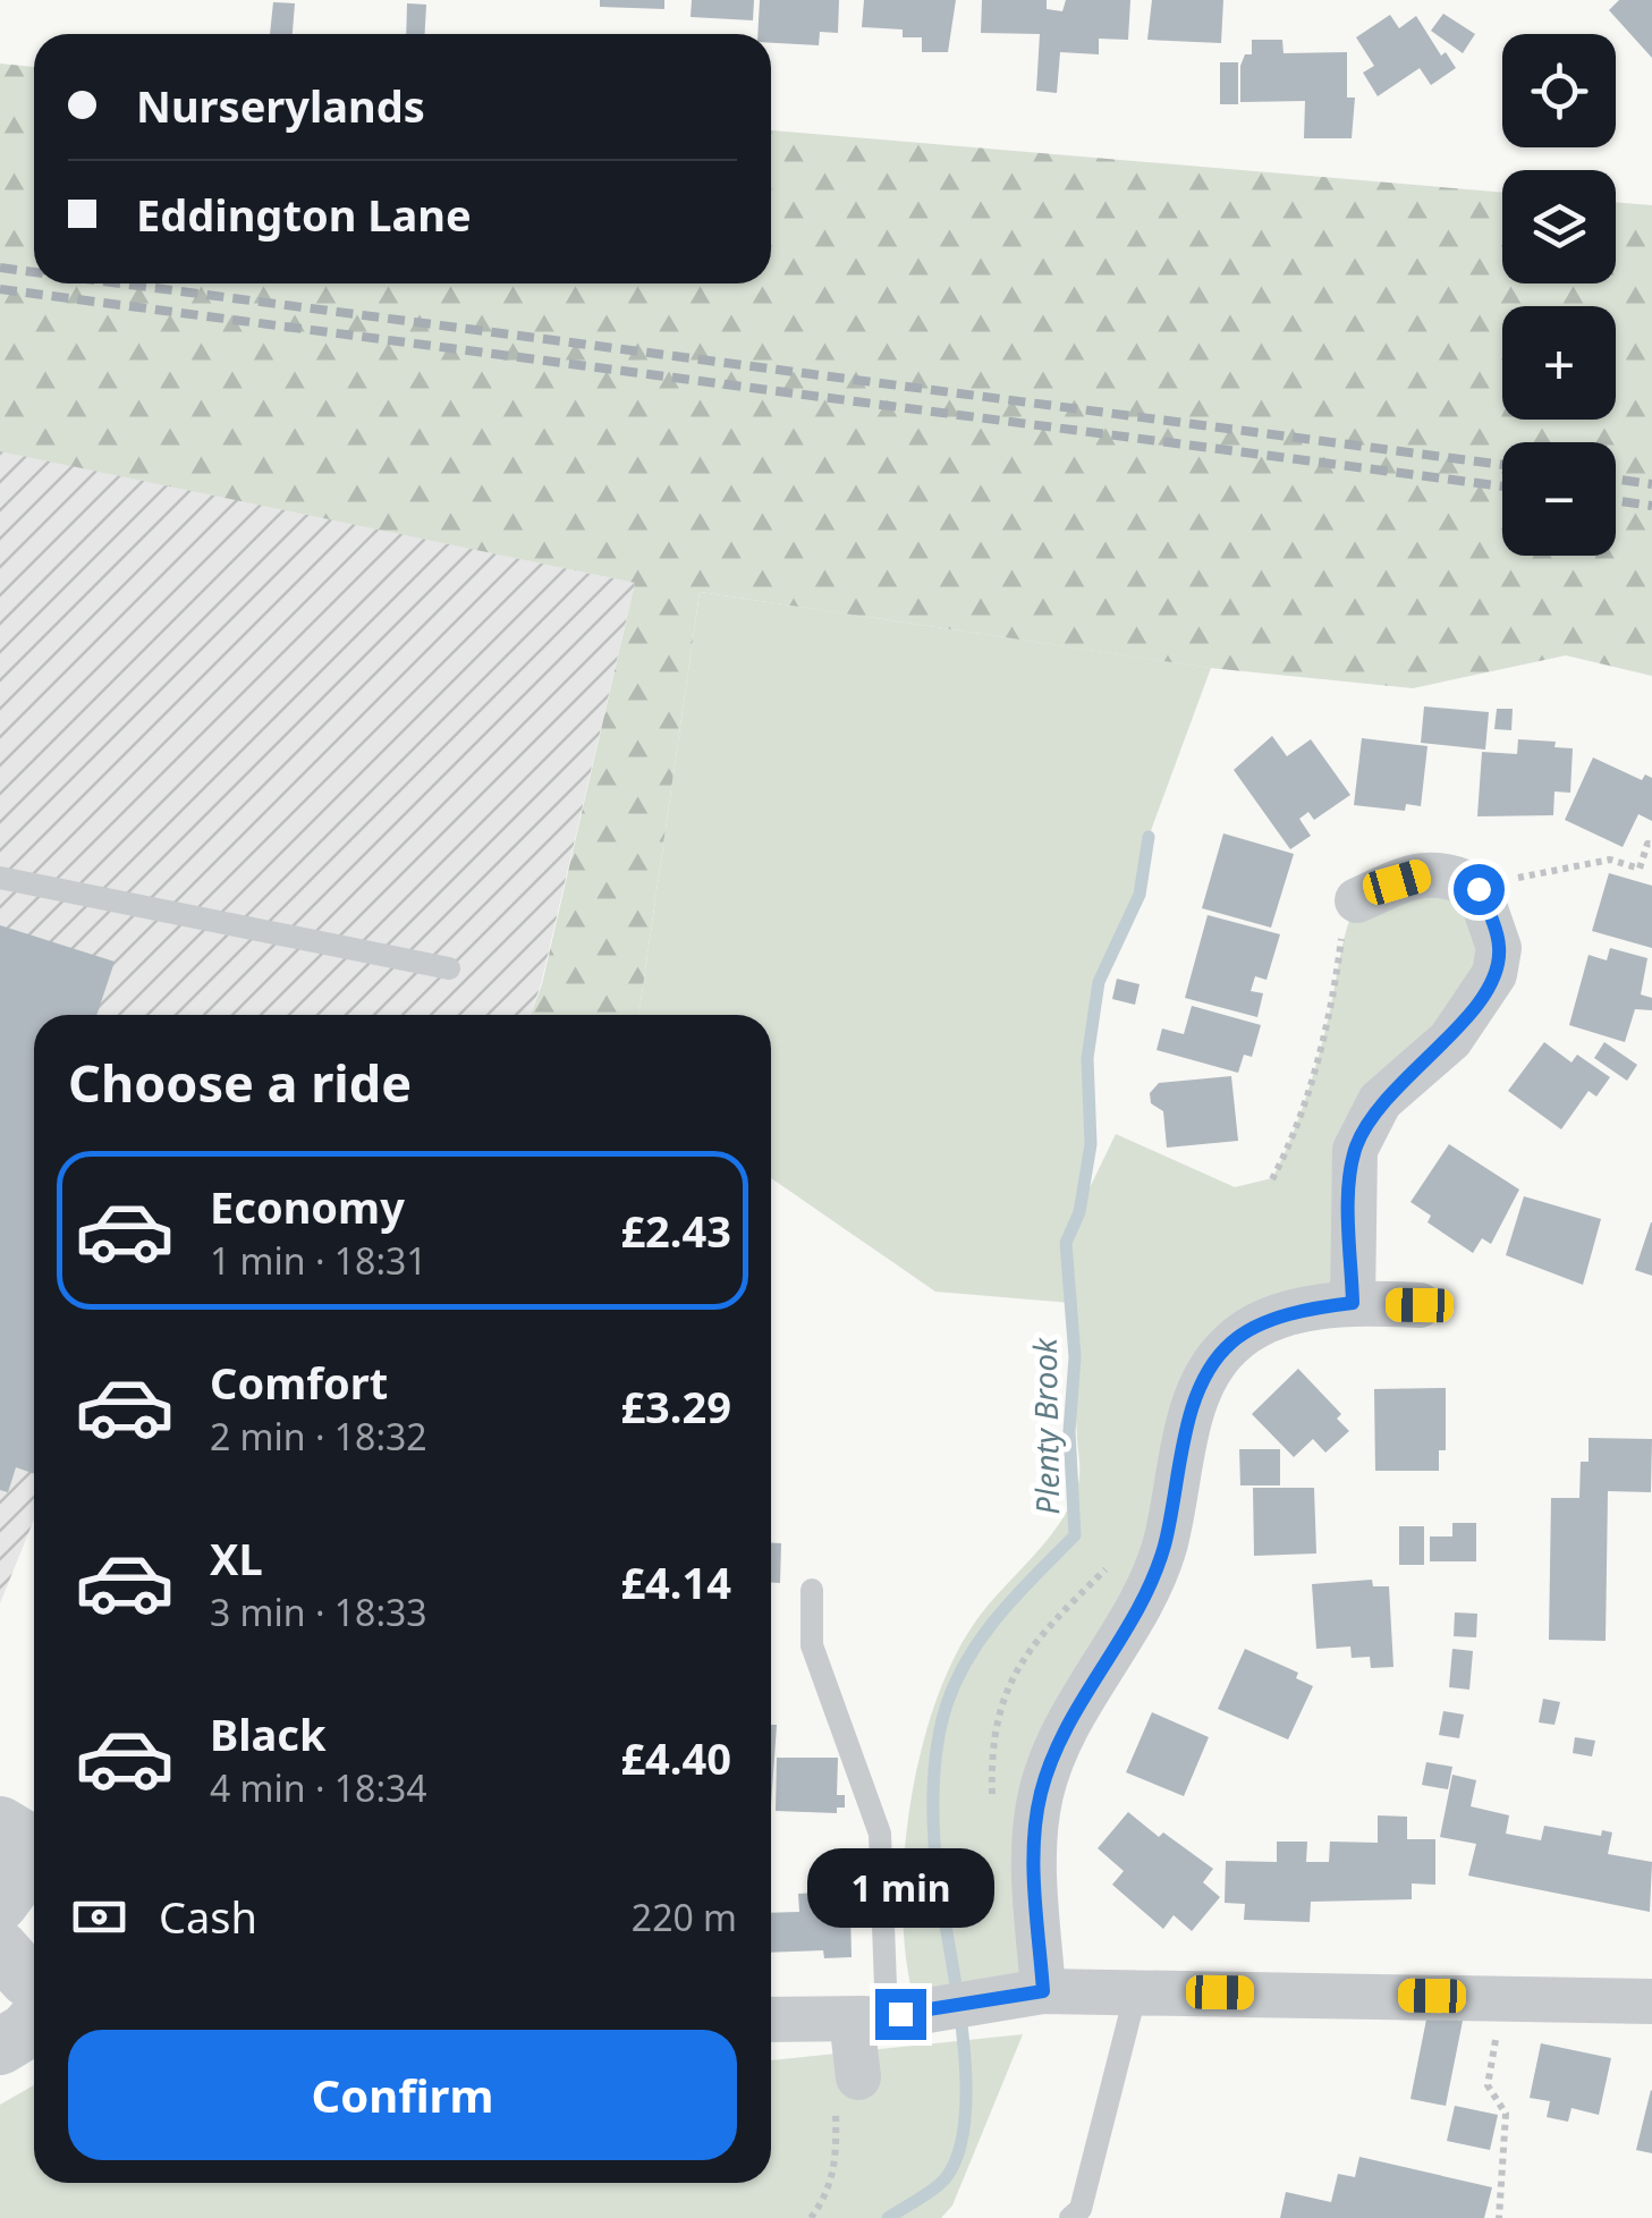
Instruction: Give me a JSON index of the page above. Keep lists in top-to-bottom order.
{
  "water": ["Plenty Brook"],
  "page": {
    "map_buttons": ["+", "−"],
    "banner": ["Nurserylands", "Eddington Lane"],
    "heading": "Choose a ride",
    "list": [
      {
        "name": "Economy",
        "note": "1 min · 18:31",
        "value": "£2.43"
      },
      {
        "name": "Comfort",
        "note": "2 min · 18:32",
        "value": "£3.29"
      },
      {
        "name": "XL",
        "note": "3 min · 18:33",
        "value": "£4.14"
      },
      {
        "name": "Black",
        "note": "4 min · 18:34",
        "value": "£4.40"
      }
    ],
    "bubble": "1 min",
    "pay": ["Cash", "220 m"],
    "buttons": "Confirm"
  }
}
